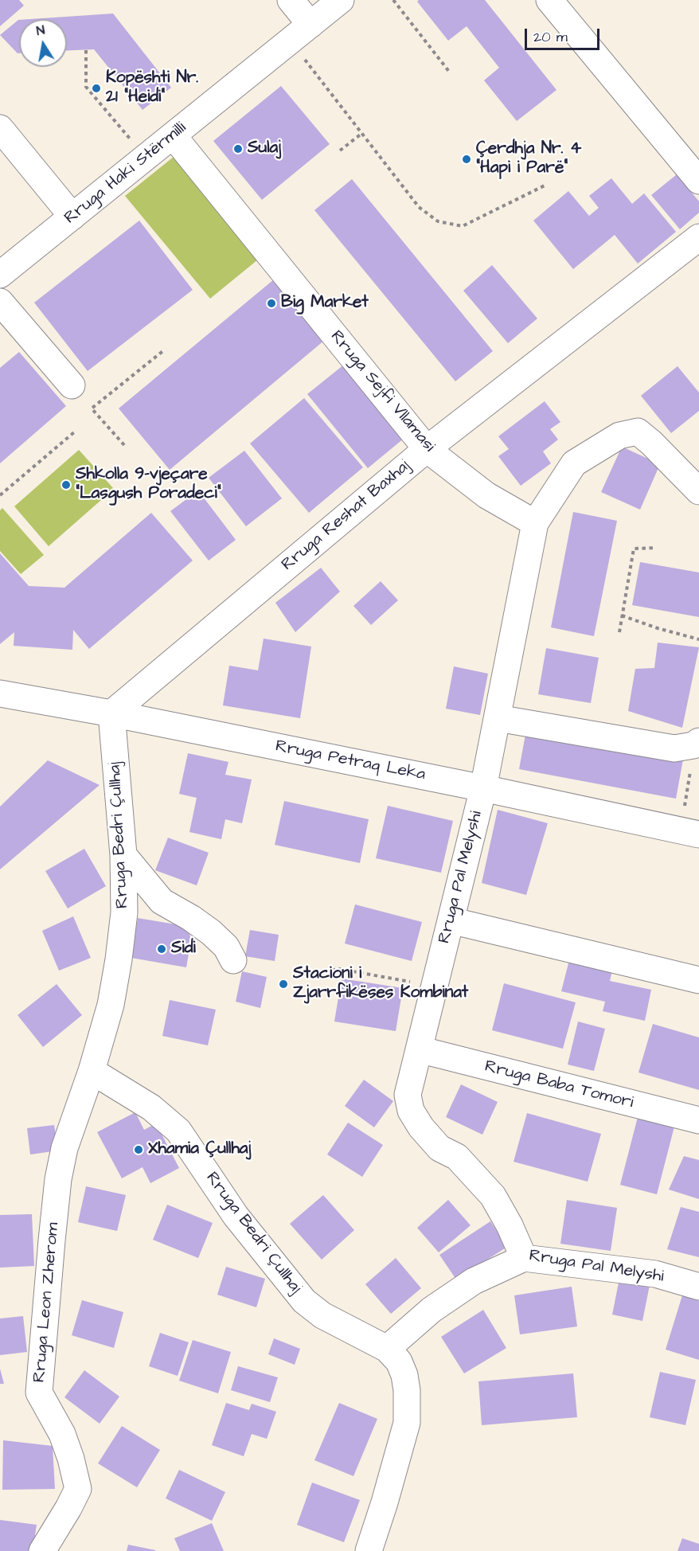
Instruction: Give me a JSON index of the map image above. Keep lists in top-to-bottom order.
{
  "streets": {
    "street": [
      "Rruga Haki Stërmilli",
      "Rruga Sejfi Vllamasi",
      "Rruga Reshat Baxhaj",
      "Rruga Petraq Leka",
      "Rruga Bedri Çullhaj",
      "Rruga Pal Melyshi",
      "Rruga Baba Tomori",
      "Rruga Leon Zherom"
    ]
  },
  "crossings": [
    ["Rruga Haki Stërmilli", "Rruga Sejfi Vllamasi"],
    ["Rruga Sejfi Vllamasi", "Rruga Reshat Baxhaj"],
    ["Rruga Reshat Baxhaj", "Rruga Petraq Leka"],
    ["Rruga Reshat Baxhaj", "Rruga Bedri Çullhaj"],
    ["Rruga Petraq Leka", "Rruga Bedri Çullhaj"],
    ["Rruga Petraq Leka", "Rruga Pal Melyshi"],
    ["Rruga Bedri Çullhaj", "Rruga Leon Zherom"],
    ["Rruga Pal Melyshi", "Rruga Baba Tomori"]
  ],
  "places": [
    "Kopështi Nr. 21 \"Heidi\"",
    "Sulaj",
    "Çerdhja Nr. 4 \"Hapi i Parë\"",
    "Big Market",
    "Shkolla 9-vjeçare \"Lasgush Poradeci\"",
    "Sidi",
    "Stacioni i Zjarrfikëses Kombinat",
    "Xhamia Çullhaj"
  ],
  "scale_bar": "20 m",
  "north": "top"
}
